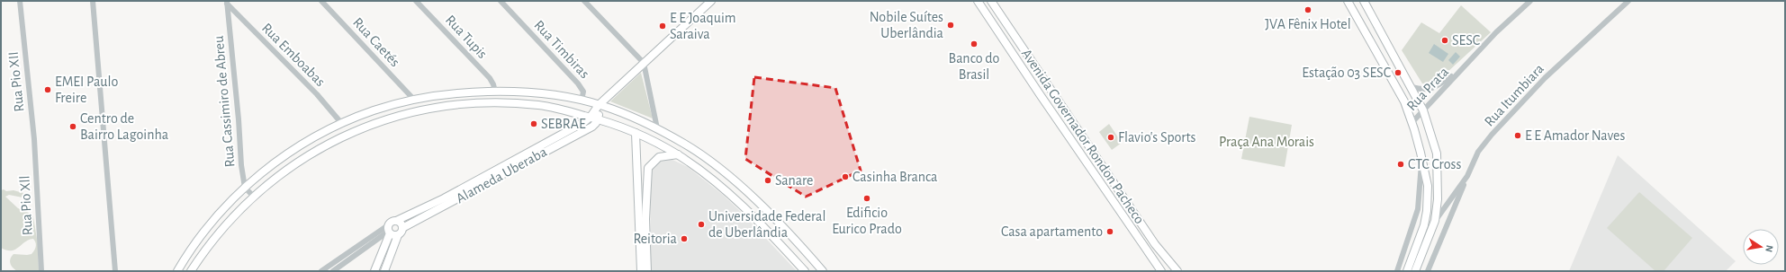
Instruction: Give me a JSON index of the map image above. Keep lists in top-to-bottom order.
{
  "streets": {
    "main road": ["Avenida Governador Rondon Pacheco", "Alameda Uberaba"],
    "street": [
      "Rua Tupis",
      "Rua Caetés",
      "Rua Timbiras",
      "Rua Emboabas",
      "Rua Pio XII",
      "Rua Prata",
      "Rua Itumbiara",
      "Rua Cassimiro de Abreu",
      "Rua Pio Xll"
    ]
  },
  "crossings": [
    ["Rua Emboabas", "Rua Cassimiro de Abreu"],
    ["Rua Pio XII", "Rua Pio Xll"]
  ],
  "parks": ["Praça Ana Morais"],
  "places": [
    "JVA Fênix Hotel",
    "Nobile Suítes Uberlândia",
    "E E Joaquim Saraiva",
    "SESC",
    "Banco do Brasil",
    "Estação 03 SESC",
    "EMEI Paulo Freire",
    "SEBRAE",
    "Centro de Bairro Lagoinha",
    "E E Amador Naves",
    "Flavio's Sports",
    "CTC Cross",
    "Casinha Branca",
    "Sanare",
    "Edificio Eurico Prado",
    "Universidade Federal de Uberlândia",
    "Casa apartamento",
    "Reitoria"
  ],
  "north": "right"
}
